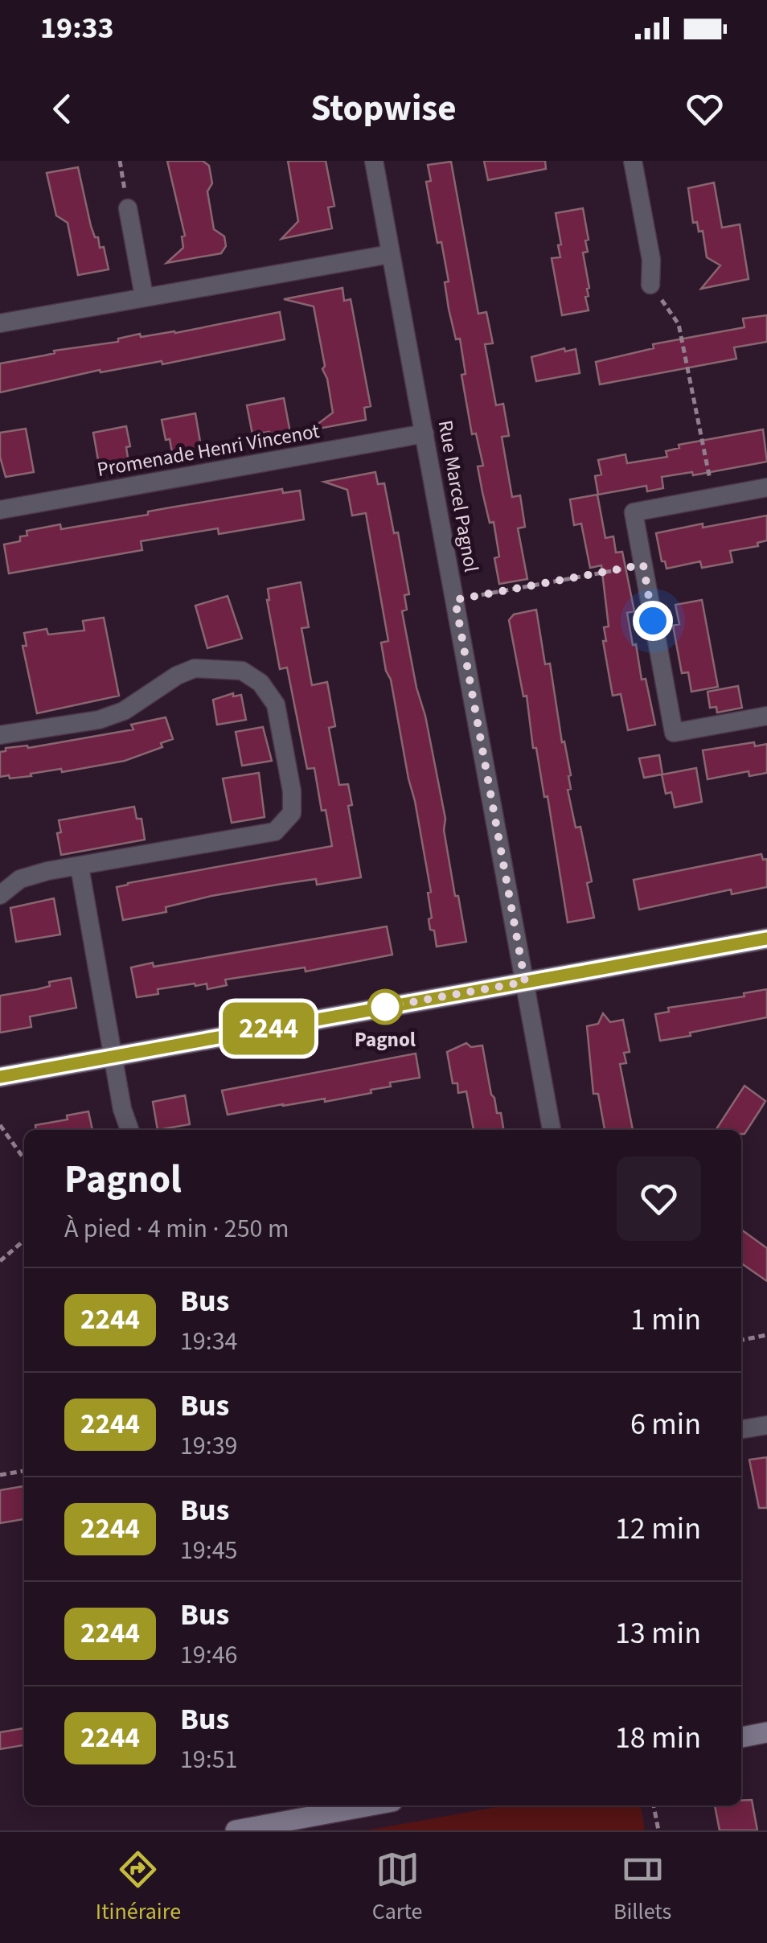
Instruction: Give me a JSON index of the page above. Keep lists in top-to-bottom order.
{
  "streets": {
    "street": ["Promenade Henri Vincenot", "Rue Marcel Pagnol"]
  },
  "crossings": [
    ["Promenade Henri Vincenot", "Rue Marcel Pagnol"]
  ],
  "places": ["Pagnol"],
  "lines": ["bus line 2244"],
  "page": {
    "status": "19:33",
    "header": "Stopwise",
    "on_map": "2244",
    "heading": ["Pagnol", "À pied · 4 min · 250 m"],
    "list": [
      {
        "mark": "2244",
        "name": "Bus",
        "note": "19:34",
        "value": "1 min"
      },
      {
        "mark": "2244",
        "name": "Bus",
        "note": "19:39",
        "value": "6 min"
      },
      {
        "mark": "2244",
        "name": "Bus",
        "note": "19:45",
        "value": "12 min"
      },
      {
        "mark": "2244",
        "name": "Bus",
        "note": "19:46",
        "value": "13 min"
      },
      {
        "mark": "2244",
        "name": "Bus",
        "note": "19:51",
        "value": "18 min"
      }
    ],
    "tabs": ["Itinéraire", "Carte", "Billets"]
  }
}
